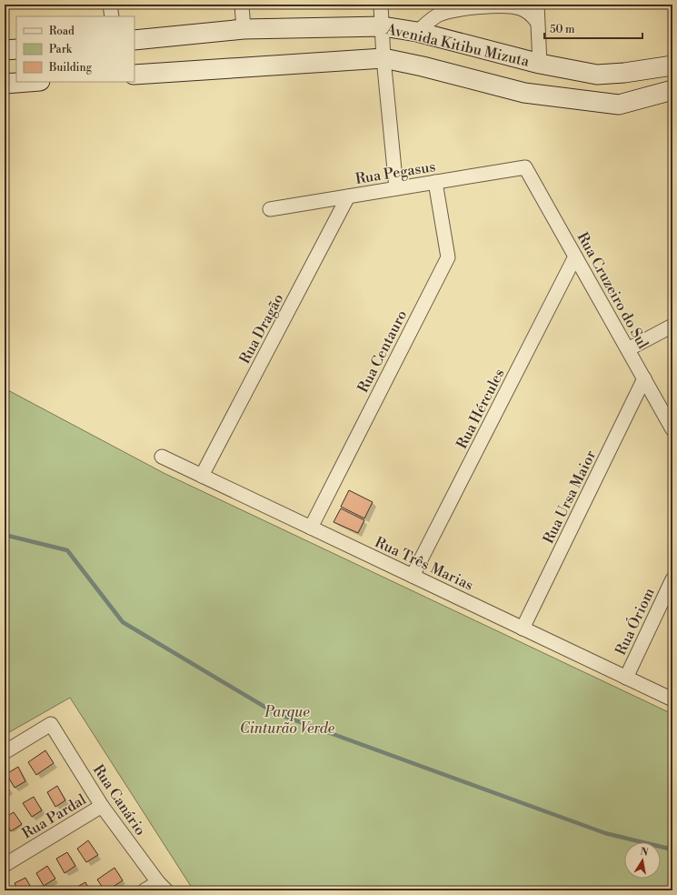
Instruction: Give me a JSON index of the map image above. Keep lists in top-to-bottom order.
{
  "streets": {
    "street": [
      "Avenida Kitibu Mizuta",
      "Rua Pegasus",
      "Rua Cruzeiro do Sul",
      "Rua Dragão",
      "Rua Centauro",
      "Rua Hércules",
      "Rua Ursa Maior",
      "Rua Três Marias",
      "Rua Óriom",
      "Rua Canário",
      "Rua Pardal"
    ]
  },
  "crossings": [
    ["Rua Pegasus", "Rua Cruzeiro do Sul"],
    ["Rua Pegasus", "Rua Dragão"],
    ["Rua Pegasus", "Rua Centauro"],
    ["Rua Cruzeiro do Sul", "Rua Hércules"],
    ["Rua Cruzeiro do Sul", "Rua Ursa Maior"],
    ["Rua Dragão", "Rua Três Marias"],
    ["Rua Centauro", "Rua Três Marias"],
    ["Rua Hércules", "Rua Três Marias"],
    ["Rua Ursa Maior", "Rua Três Marias"],
    ["Rua Três Marias", "Rua Óriom"],
    ["Rua Canário", "Rua Pardal"]
  ],
  "parks": ["Parque Cinturão Verde"],
  "legend": ["Road", "Park", "Building"],
  "scale_bar": "50 m",
  "north": "top"
}
